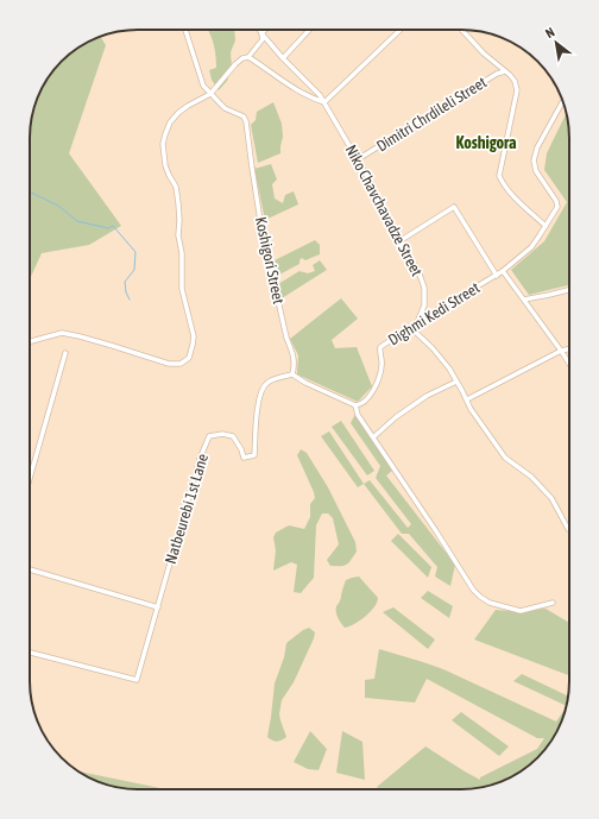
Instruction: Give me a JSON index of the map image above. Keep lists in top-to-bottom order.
{
  "streets": {
    "street": [
      "Dimitri Chrdileli Street",
      "Niko Chavchavadze Street",
      "Koshigori Street",
      "Dighmi Kedi Street",
      "Natbeurebi 1st Lane"
    ]
  },
  "crossings": [
    ["Dimitri Chrdileli Street", "Niko Chavchavadze Street"],
    ["Niko Chavchavadze Street", "Dighmi Kedi Street"],
    ["Koshigori Street", "Natbeurebi 1st Lane"]
  ],
  "districts": ["Koshigora"],
  "north": "top left"
}
